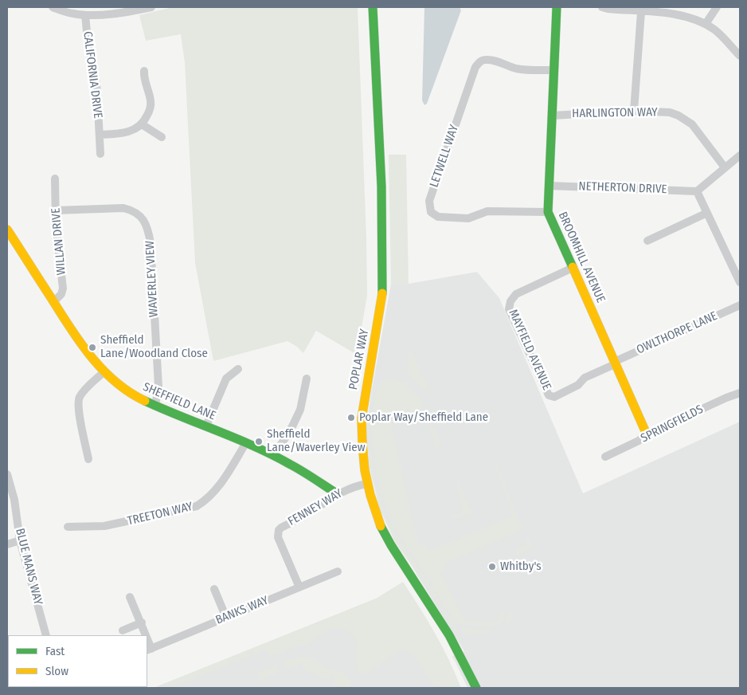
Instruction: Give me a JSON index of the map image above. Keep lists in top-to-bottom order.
{
  "streets": {
    "street": [
      "CALIFORNIA DRIVE",
      "HARLINGTON WAY",
      "LETWELL WAY",
      "NETHERTON DRIVE",
      "WILLAN DRIVE",
      "BROOMHILL AVENUE",
      "WAVERLEY VIEW",
      "OWLTHORPE LANE",
      "MAYFIELD AVENUE",
      "POPLAR WAY",
      "SHEFFIELD LANE",
      "SPRINGFIELDS",
      "FENNEY WAY",
      "TREETON WAY",
      "BLUE MANS WAY",
      "BANKS WAY"
    ]
  },
  "crossings": [
    ["HARLINGTON WAY", "BROOMHILL AVENUE"],
    ["LETWELL WAY", "BROOMHILL AVENUE"],
    ["NETHERTON DRIVE", "BROOMHILL AVENUE"],
    ["WILLAN DRIVE", "WAVERLEY VIEW"],
    ["WILLAN DRIVE", "SHEFFIELD LANE"],
    ["BROOMHILL AVENUE", "OWLTHORPE LANE"],
    ["BROOMHILL AVENUE", "MAYFIELD AVENUE"],
    ["BROOMHILL AVENUE", "SPRINGFIELDS"],
    ["WAVERLEY VIEW", "SHEFFIELD LANE"],
    ["OWLTHORPE LANE", "MAYFIELD AVENUE"],
    ["POPLAR WAY", "FENNEY WAY"],
    ["SHEFFIELD LANE", "FENNEY WAY"],
    ["SHEFFIELD LANE", "TREETON WAY"],
    ["FENNEY WAY", "BANKS WAY"]
  ],
  "places": [
    "Sheffield Lane/Woodland Close",
    "Poplar Way/Sheffield Lane",
    "Sheffield Lane/Waverley View",
    "Whitby's"
  ],
  "legend": ["Fast", "Slow"]
}
